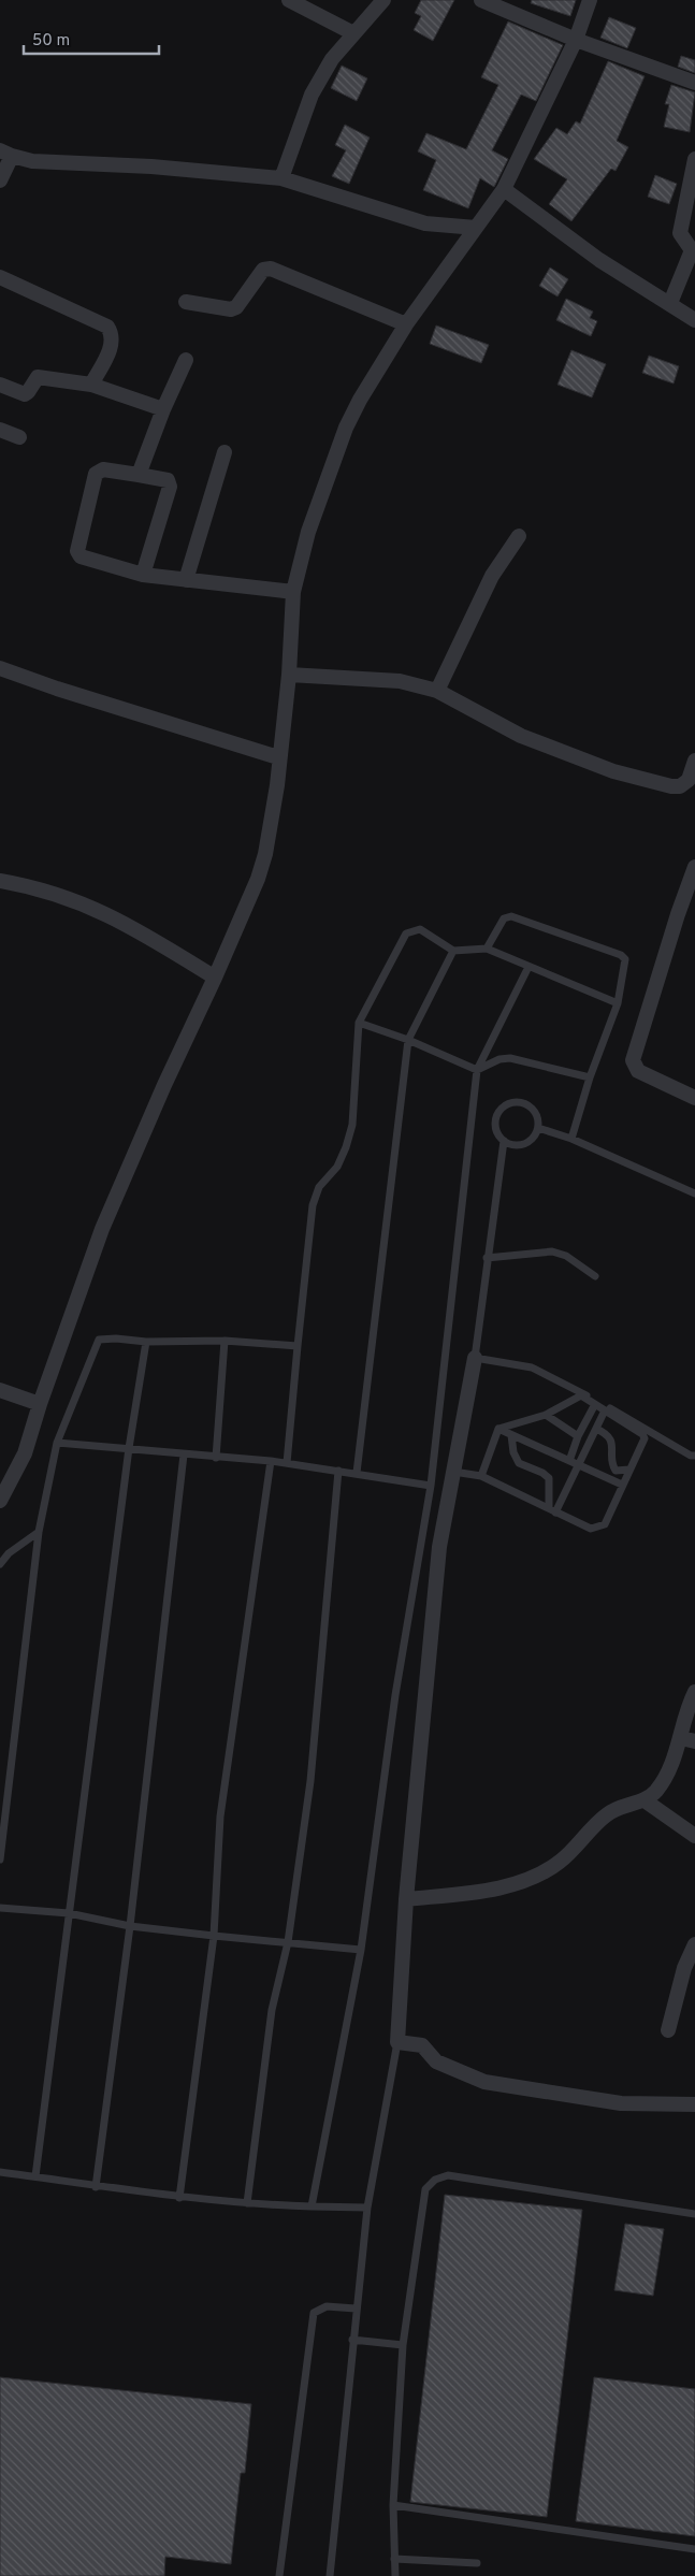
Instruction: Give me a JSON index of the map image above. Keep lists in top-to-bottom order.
{
  "scale_bar": "50 m"
}
